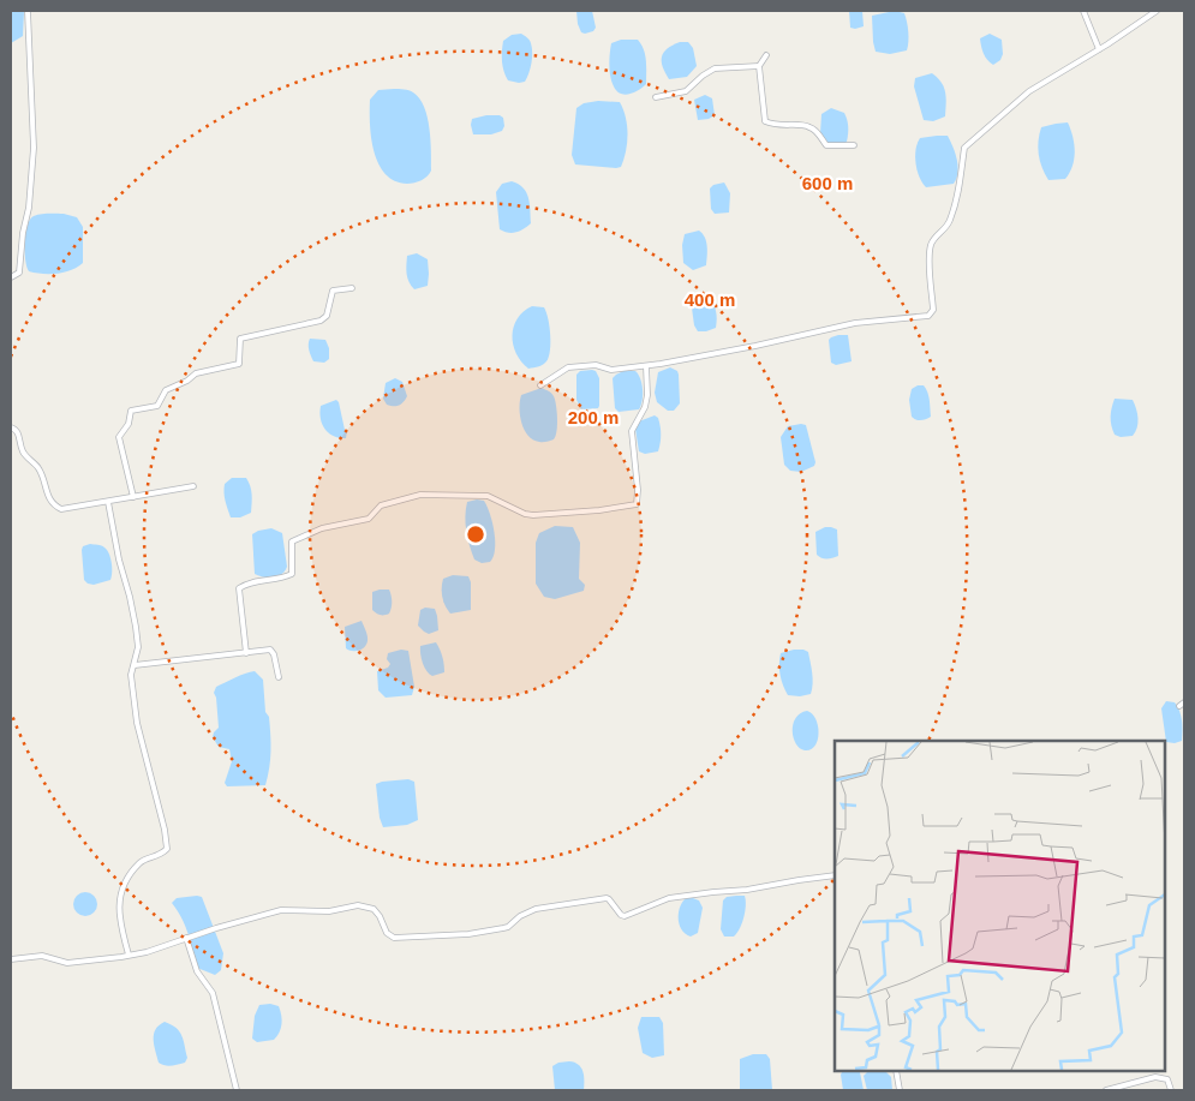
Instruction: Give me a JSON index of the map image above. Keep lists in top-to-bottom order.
{
  "rings": ["600 m", "400 m", "200 m"]
}
